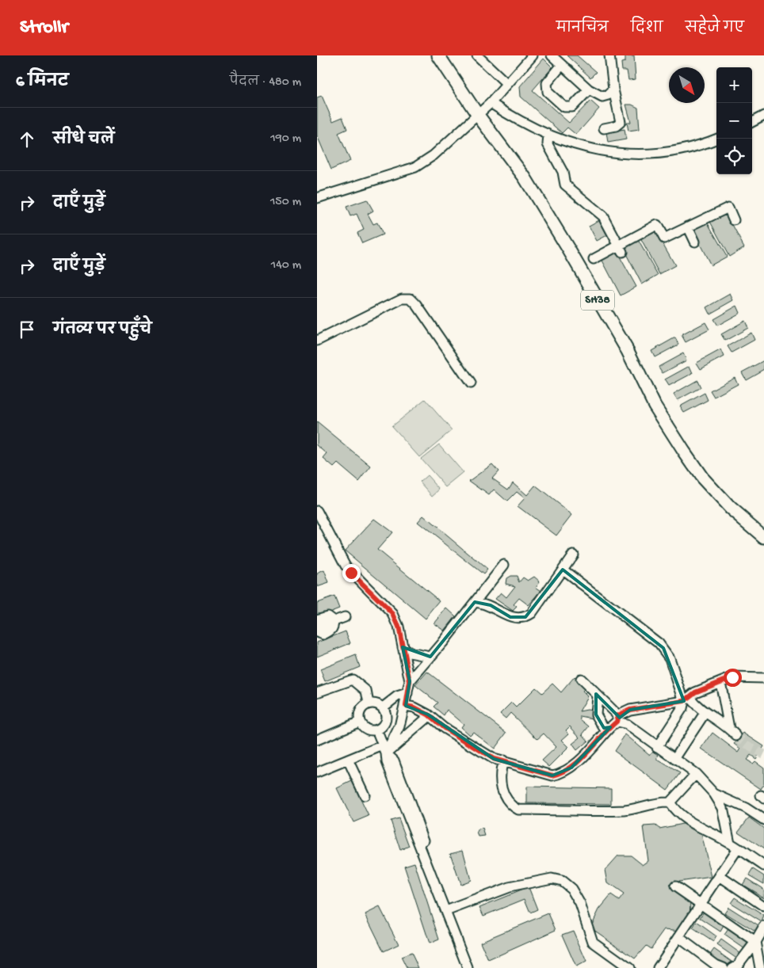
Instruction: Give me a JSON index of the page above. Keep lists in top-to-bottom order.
{
  "streets": {
    "main road": ["SH38"]
  },
  "north": "bottom right",
  "page": {
    "header": "Strollr",
    "nav": ["मानचित्र", "दिशा", "सहेजे गए"],
    "heading": ["6 मिनट", "पैदल · 480 m"],
    "map_buttons": ["+", "−"],
    "list": [
      ["सीधे चलें", "190 m"],
      ["दाएँ मुड़ें", "150 m"],
      ["दाएँ मुड़ें", "140 m"],
      "गंतव्य पर पहुँचे"
    ]
  }
}
